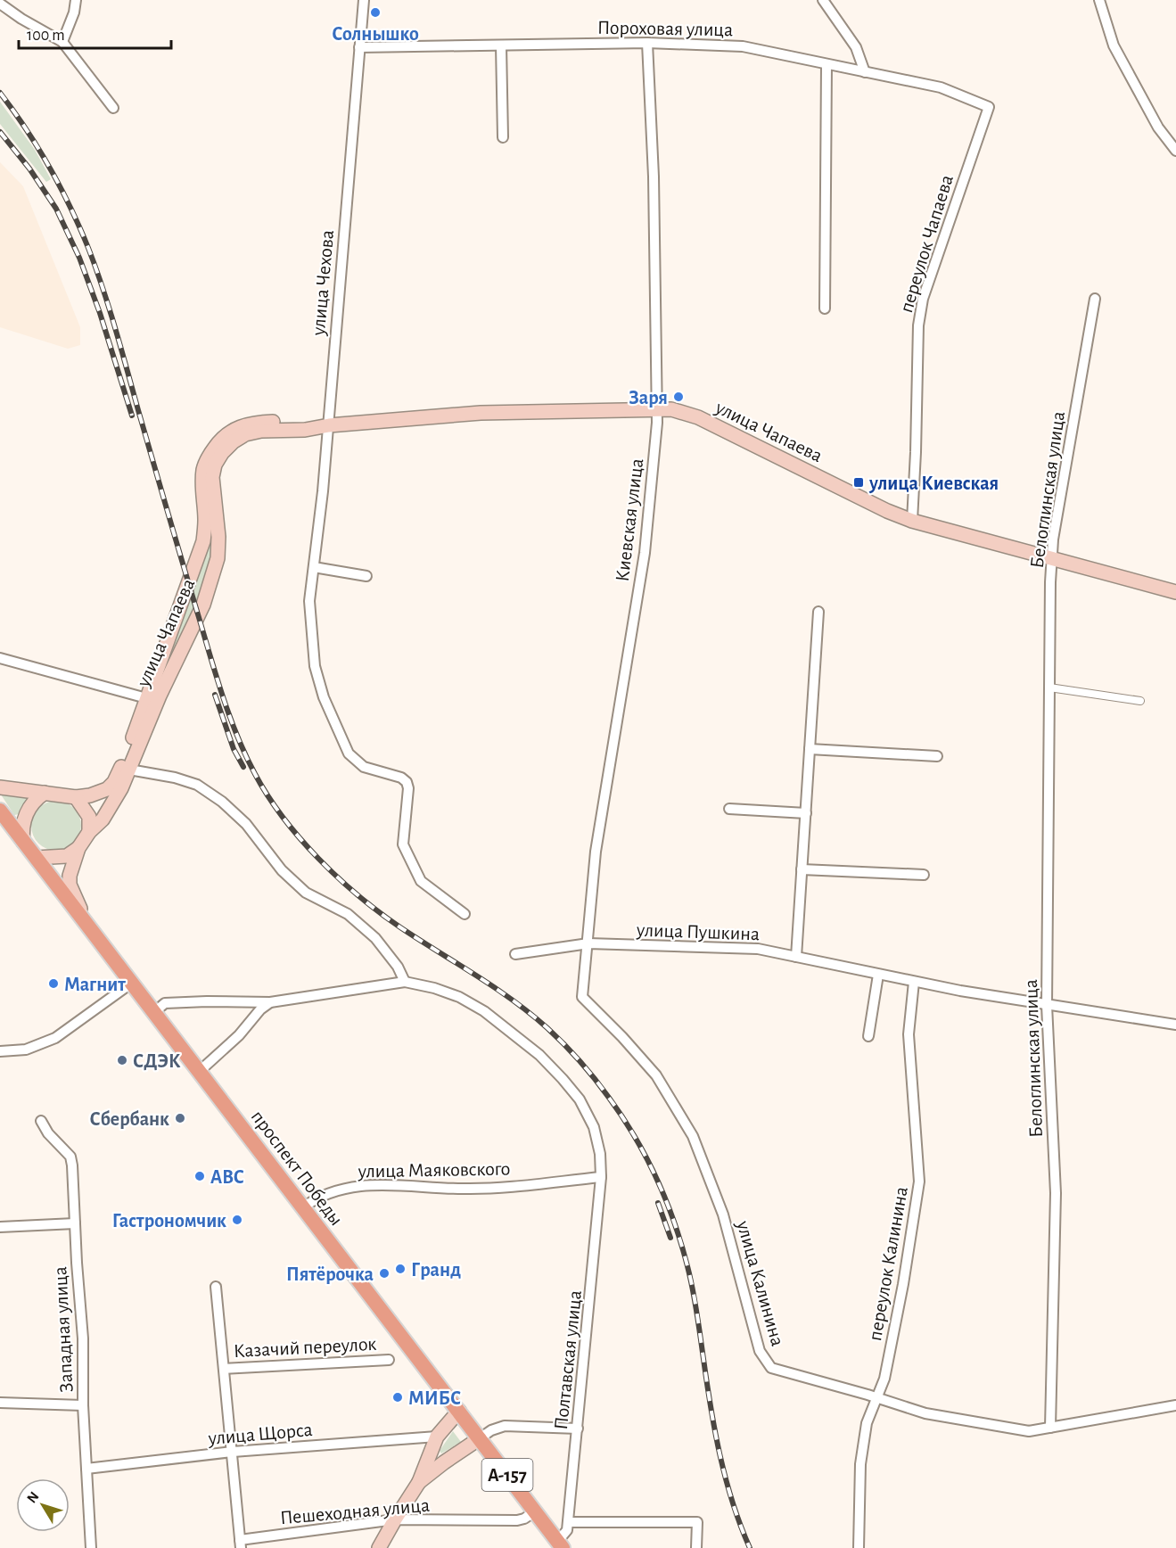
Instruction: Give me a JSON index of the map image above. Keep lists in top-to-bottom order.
{
  "streets": {
    "main road": ["улица Чапаева", "проспект Победы", "А-157"],
    "street": [
      "Пороховая улица",
      "переулок Чапаева",
      "улица Чехова",
      "Белоглинская улица",
      "Киевская улица",
      "улица Пушкина",
      "улица Маяковского",
      "переулок Калинина",
      "улица Калинина",
      "Западная улица",
      "Казачий переулок",
      "Полтавская улица",
      "улица Щорса",
      "Пешеходная улица"
    ]
  },
  "crossings": [
    ["Пороховая улица", "переулок Чапаева"],
    ["Пороховая улица", "улица Чехова"],
    ["Пороховая улица", "Киевская улица"],
    ["переулок Чапаева", "улица Чапаева"],
    ["улица Чехова", "улица Чапаева"],
    ["улица Чапаева", "Белоглинская улица"],
    ["улица Чапаева", "Киевская улица"],
    ["улица Чапаева", "проспект Победы"],
    ["Белоглинская улица", "улица Пушкина"],
    ["Белоглинская улица", "улица Калинина"],
    ["Киевская улица", "улица Пушкина"],
    ["Киевская улица", "улица Калинина"],
    ["улица Пушкина", "переулок Калинина"],
    ["проспект Победы", "улица Маяковского"],
    ["проспект Победы", "Полтавская улица"],
    ["проспект Победы", "Пешеходная улица"],
    ["улица Маяковского", "Полтавская улица"],
    ["переулок Калинина", "улица Калинина"],
    ["Западная улица", "улица Щорса"]
  ],
  "places": {
    "other": [
      "Солнышко",
      "Заря",
      "Магнит",
      "СДЭК",
      "Сбербанк",
      "ABC",
      "Гастрономчик",
      "Гранд",
      "Пятёрочка",
      "МИБС"
    ],
    "transit": ["улица Киевская"]
  },
  "scale_bar": "100 m",
  "north": "top left"
}
